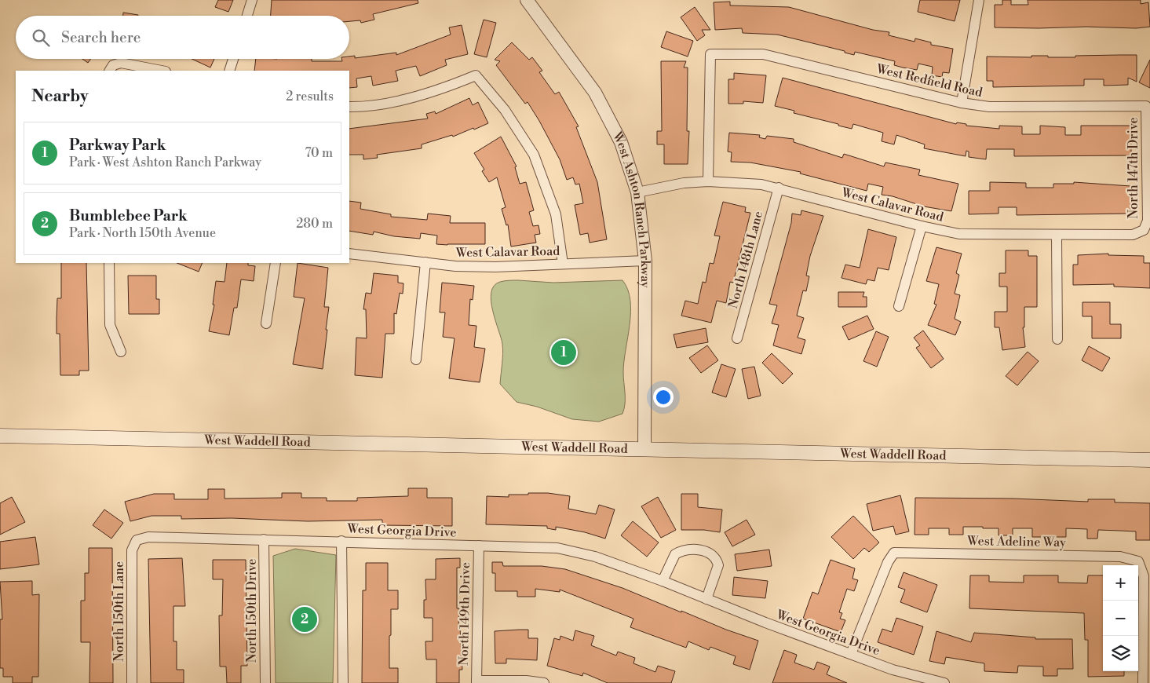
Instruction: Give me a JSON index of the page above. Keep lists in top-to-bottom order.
{
  "streets": {
    "main road": ["West Waddell Road"],
    "street": [
      "West Redfield Road",
      "North 147th Drive",
      "West Calavar Road",
      "West Ashton Ranch Parkway",
      "North 148th Lane",
      "West Georgia Drive",
      "West Adeline Way",
      "North 150th Drive",
      "North 150th Lane",
      "North 149th Drive"
    ]
  },
  "crossings": [
    ["West Redfield Road", "North 147th Drive"],
    ["West Redfield Road", "West Calavar Road"],
    ["North 147th Drive", "West Calavar Road"],
    ["West Calavar Road", "West Ashton Ranch Parkway"],
    ["West Calavar Road", "North 148th Lane"],
    ["West Ashton Ranch Parkway", "West Waddell Road"],
    ["West Georgia Drive", "West Adeline Way"],
    ["West Georgia Drive", "North 150th Drive"],
    ["West Georgia Drive", "North 150th Lane"],
    ["West Georgia Drive", "North 149th Drive"]
  ],
  "page": {
    "search": "Search here",
    "heading": ["Nearby", "2 results"],
    "list": [
      {
        "mark": "1",
        "name": "Parkway Park",
        "note": "Park · West Ashton Ranch Parkway",
        "value": "70 m"
      },
      {
        "mark": "2",
        "name": "Bumblebee Park",
        "note": "Park · North 150th Avenue",
        "value": "280 m"
      }
    ],
    "pins": ["1", "2"],
    "map_buttons": ["+", "−"]
  }
}
